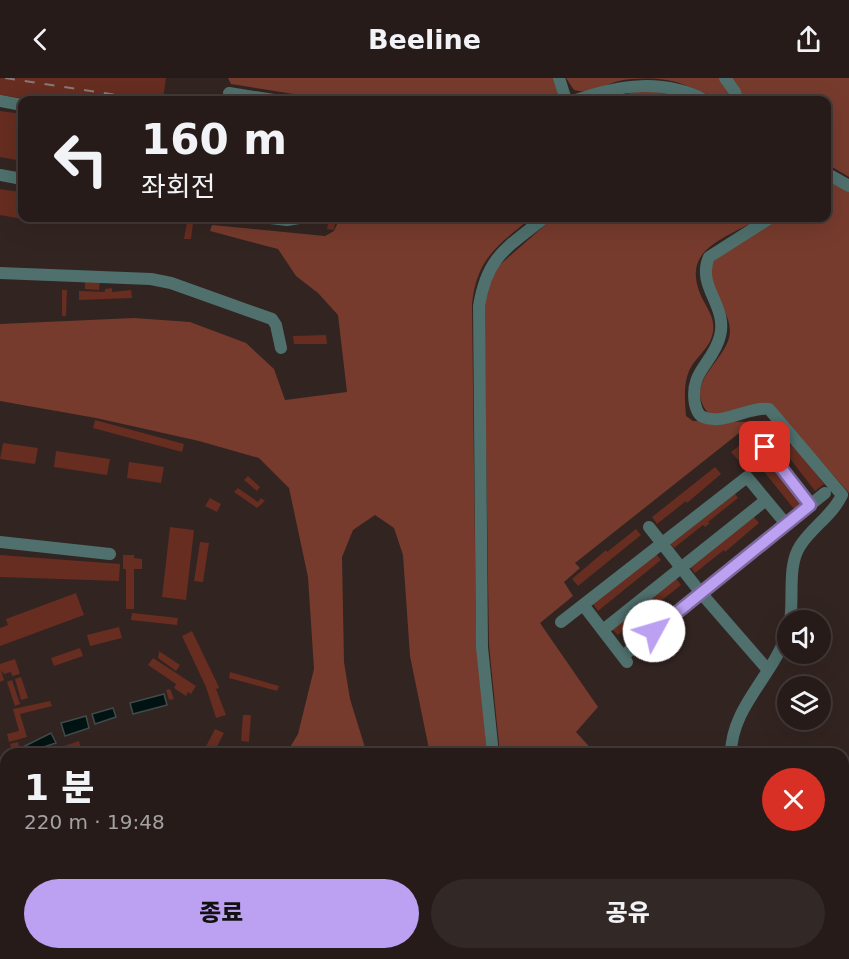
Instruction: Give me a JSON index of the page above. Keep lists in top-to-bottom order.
{
  "page": {
    "header": "Beeline",
    "turn": ["160 m", "좌회전"],
    "heading": ["1 분", "220 m · 19:48"],
    "buttons": ["종료", "공유"]
  }
}
